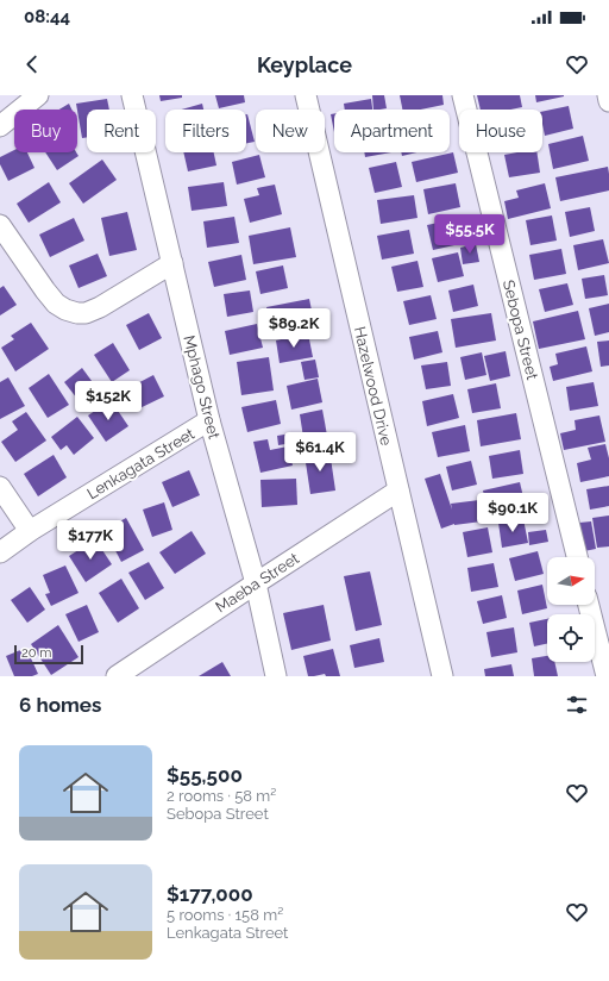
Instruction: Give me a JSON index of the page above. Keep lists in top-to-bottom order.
{
  "streets": {
    "street": [
      "Sebopa Street",
      "Hazelwood Drive",
      "Mphago Street",
      "Lenkagata Street",
      "Maeba Street"
    ]
  },
  "crossings": [
    ["Hazelwood Drive", "Maeba Street"],
    ["Mphago Street", "Lenkagata Street"],
    ["Mphago Street", "Maeba Street"]
  ],
  "scale_bar": "20 m",
  "north": "right",
  "page": {
    "status": "08:44",
    "header": "Keyplace",
    "chip": [
      "Buy",
      "Rent",
      "Filters",
      "New",
      "Apartment",
      "House"
    ],
    "price": [
      "$55.5K",
      "$89.2K",
      "$152K",
      "$61.4K",
      "$90.1K",
      "$177K"
    ],
    "scale": "20 m",
    "heading": "6 homes",
    "list": [
      {
        "name": "$55,500",
        "note": "2 rooms · 58 m² · Sebopa Street"
      },
      {
        "name": "$177,000",
        "note": "5 rooms · 158 m² · Lenkagata Street"
      }
    ]
  }
}
